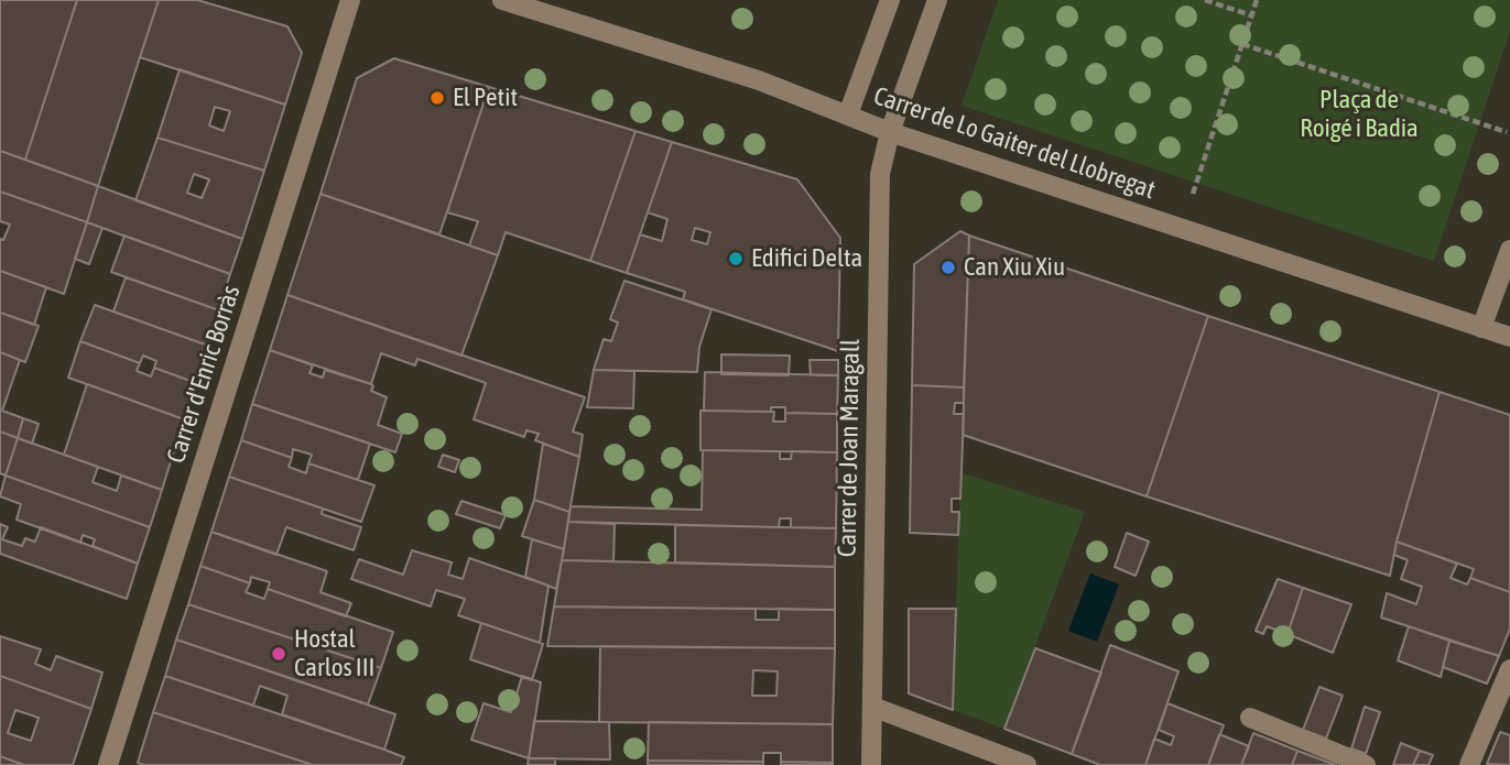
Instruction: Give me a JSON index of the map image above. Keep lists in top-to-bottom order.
{
  "streets": {
    "street": ["Carrer de Lo Gaiter del Llobregat", "Carrer d'Enric Borràs", "Carrer de Joan Maragall"]
  },
  "crossings": [
    ["Carrer de Lo Gaiter del Llobregat", "Carrer de Joan Maragall"]
  ],
  "parks": ["Plaça de Roigé i Badia"],
  "places": [
    "El Petit",
    "Edifici Delta",
    "Can Xiu Xiu",
    "Hostal Carlos III"
  ]
}
